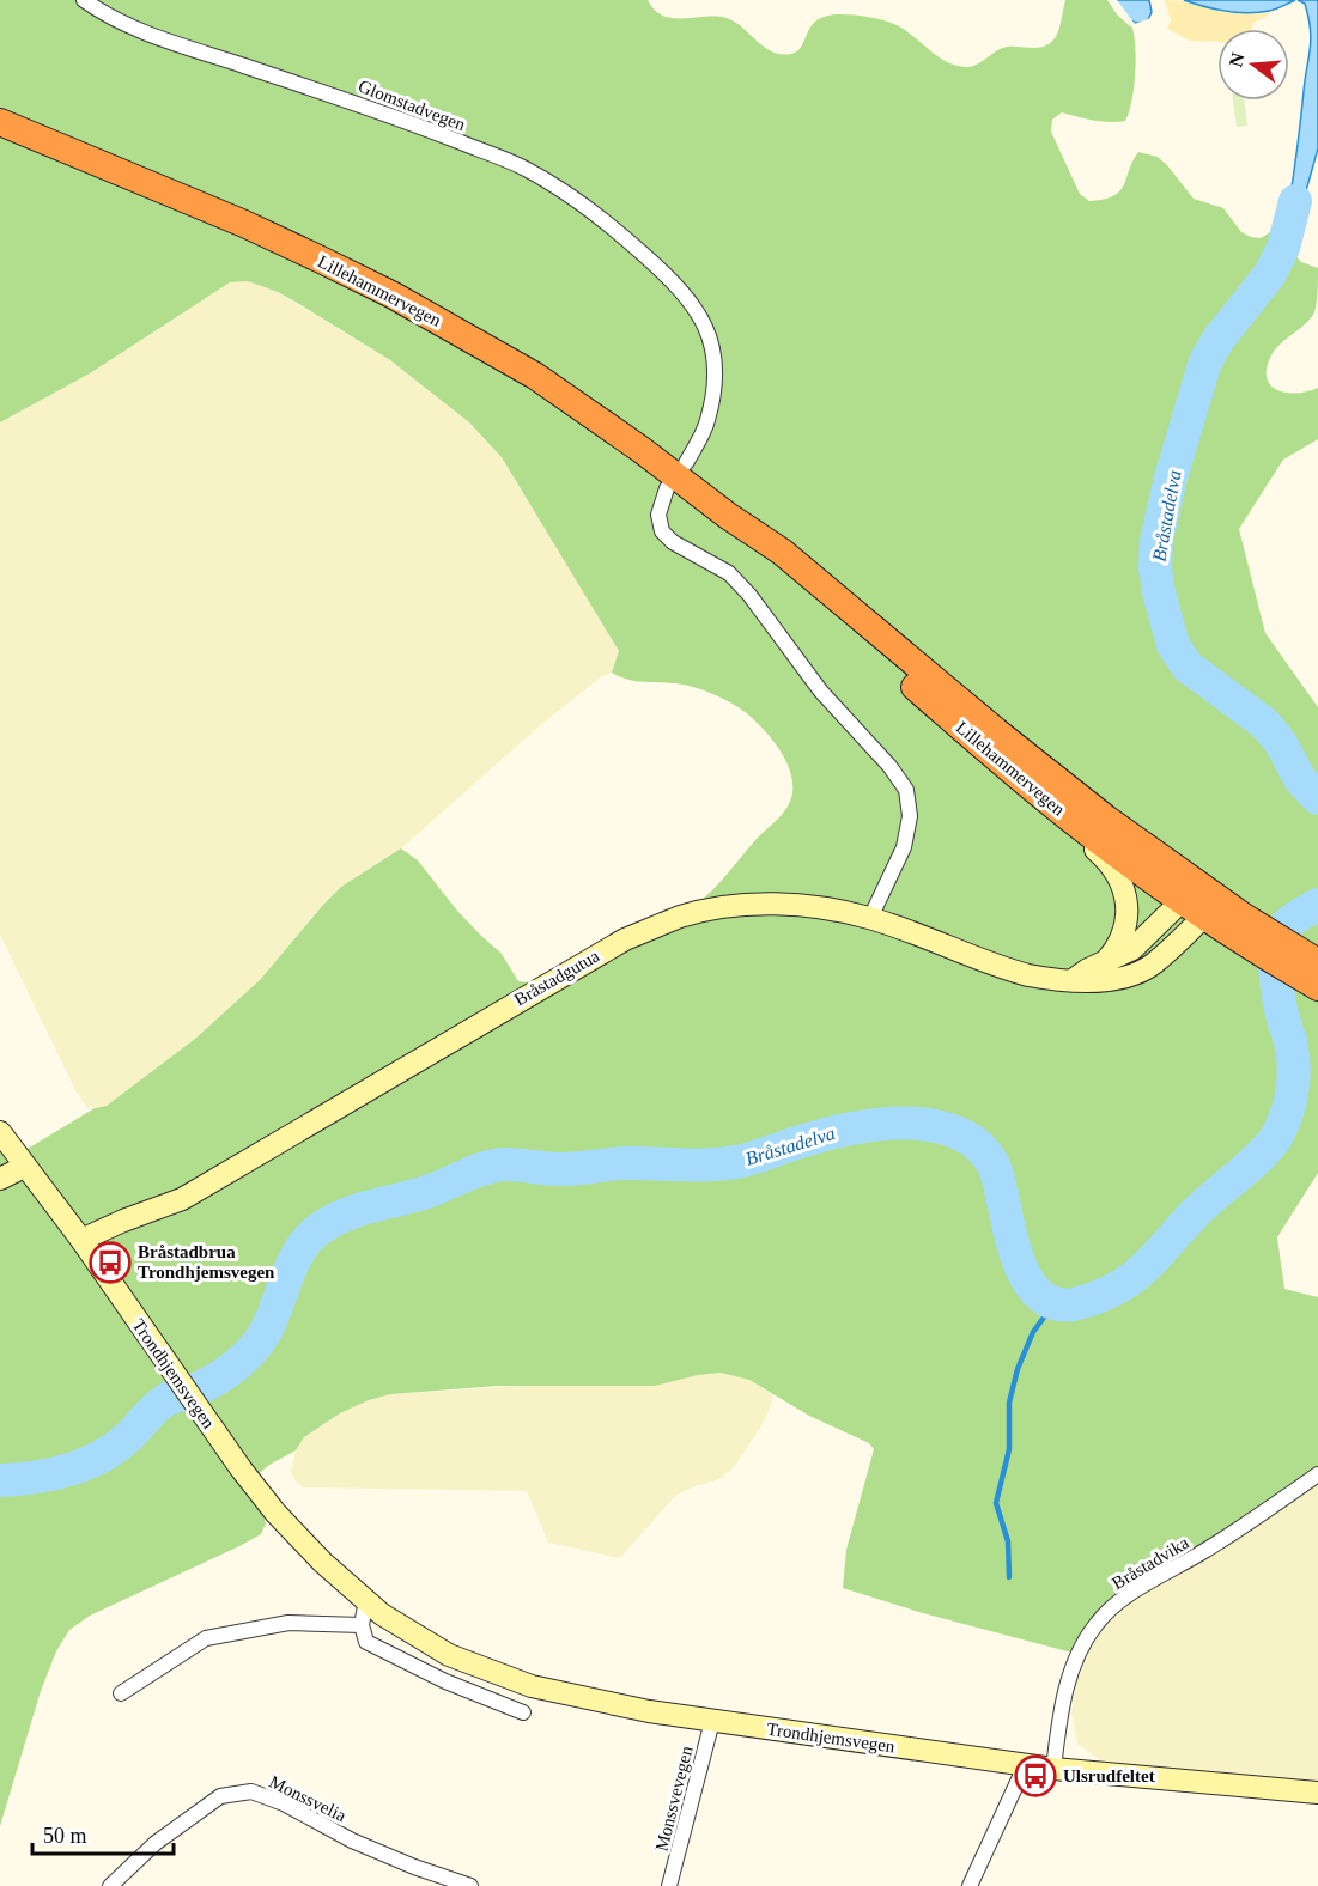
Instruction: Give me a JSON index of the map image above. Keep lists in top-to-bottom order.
{
  "streets": {
    "highway": ["Lillehammervegen"],
    "main road": ["Bråstadgutua", "Trondhjemsvegen"],
    "street": [
      "Glomstadvegen",
      "Bråstadvika",
      "Monssvelia",
      "Monssvevegen"
    ]
  },
  "crossings": [
    ["Lillehammervegen", "Bråstadgutua"],
    ["Bråstadgutua", "Trondhjemsvegen"],
    ["Trondhjemsvegen", "Bråstadvika"],
    ["Trondhjemsvegen", "Monssvevegen"]
  ],
  "water": ["Bråstadelva"],
  "places": {
    "bus stop": ["Bråstadbrua Trondhjemsvegen", "Ulsrudfeltet"]
  },
  "scale_bar": "50 m",
  "north": "left"
}
